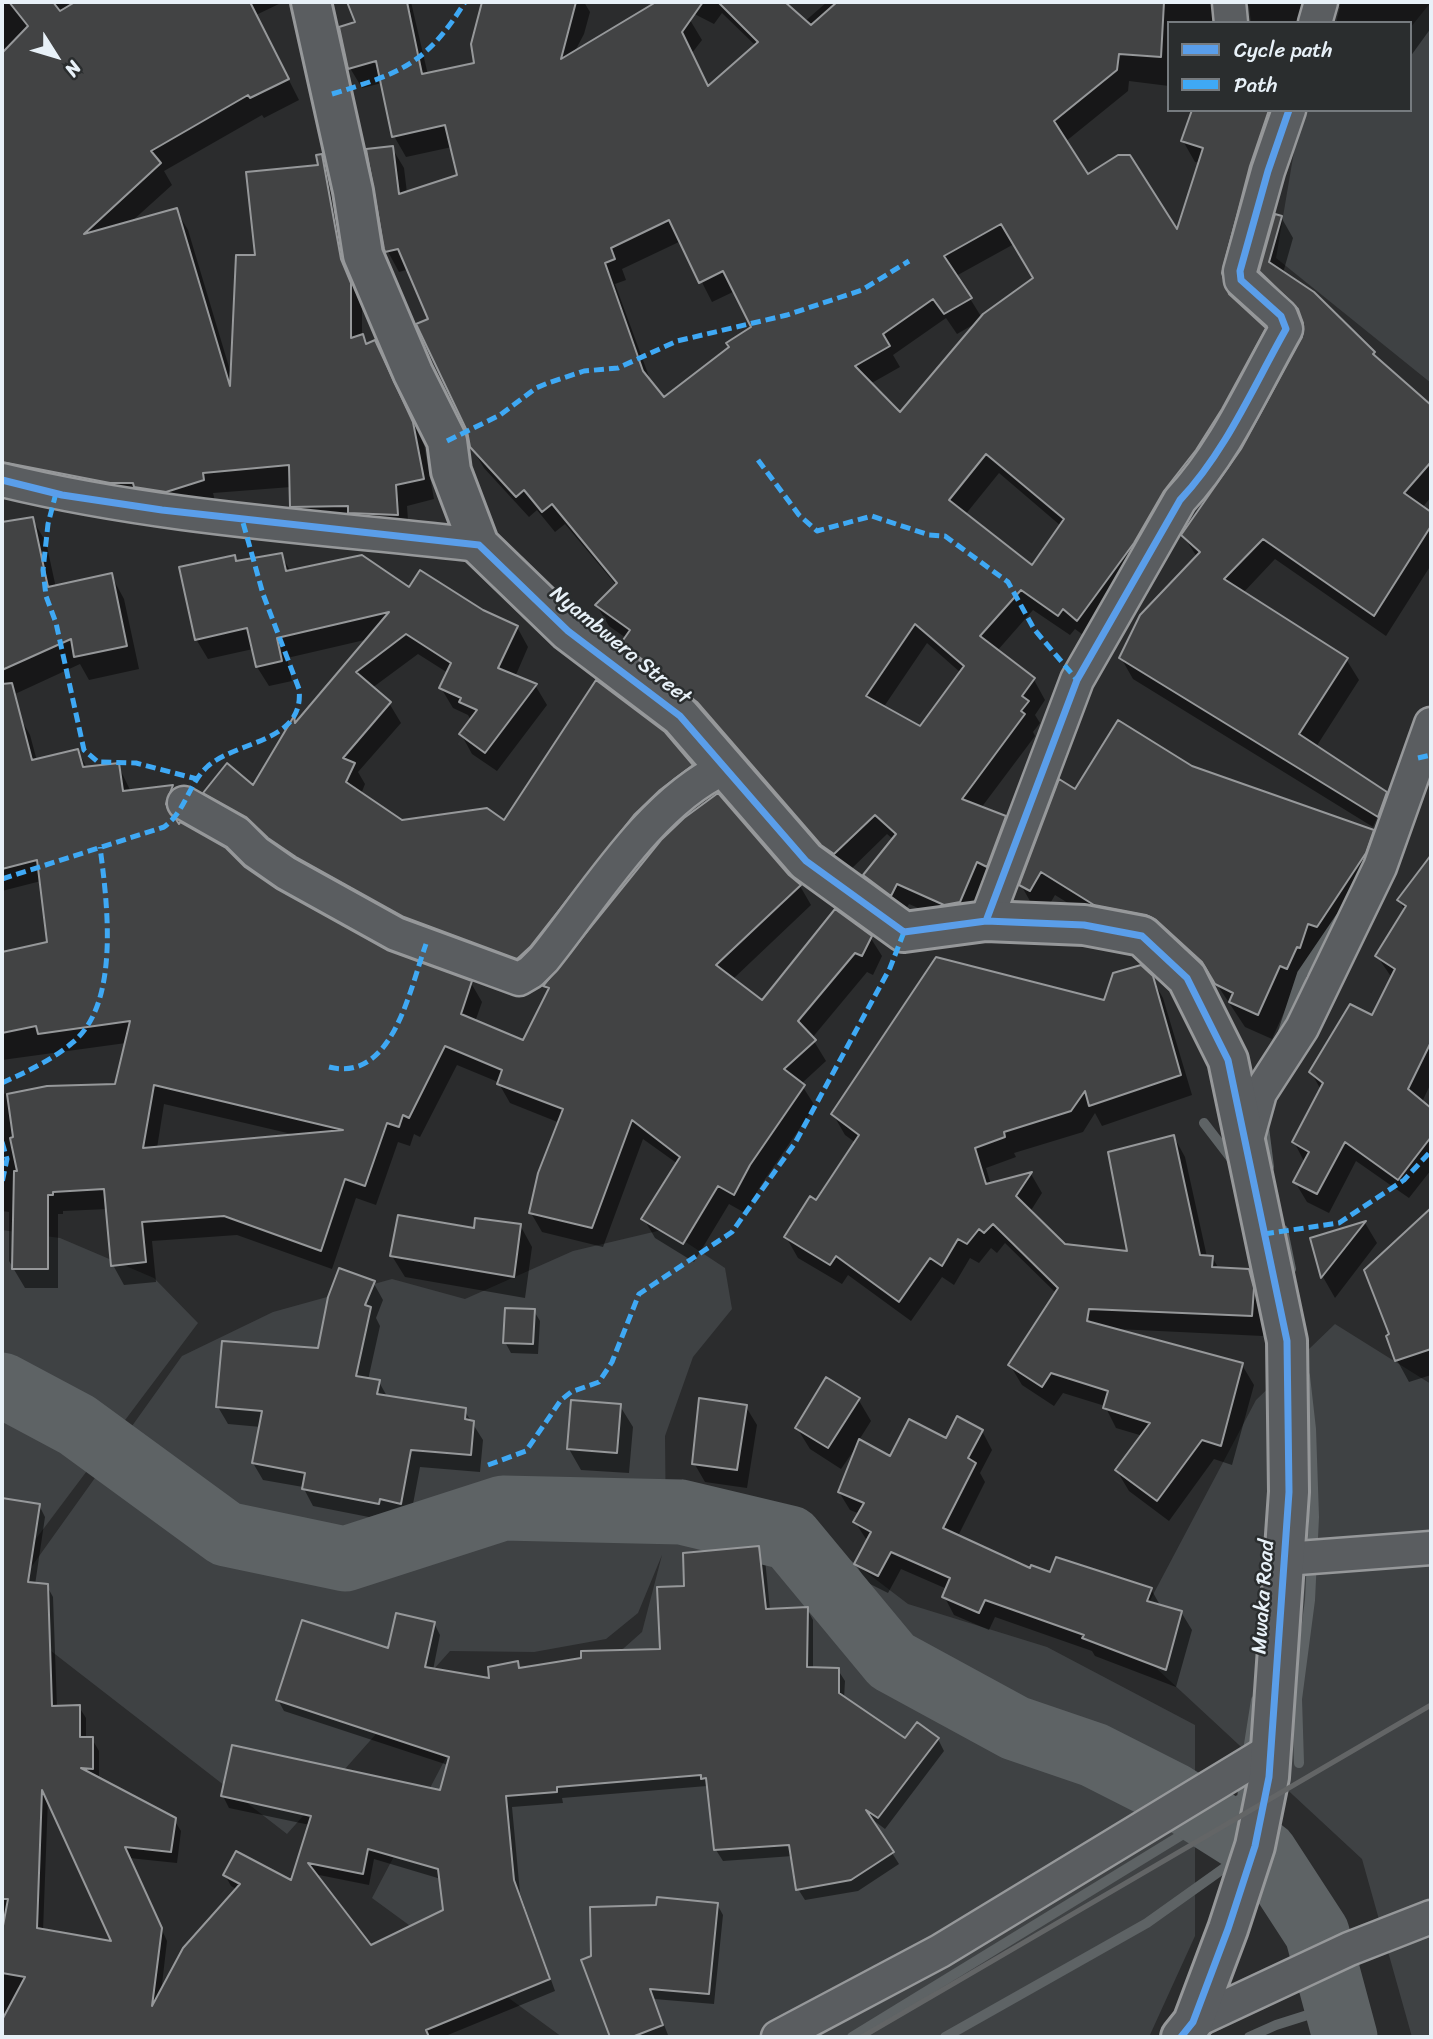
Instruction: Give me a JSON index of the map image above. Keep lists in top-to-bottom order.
{
  "streets": {
    "street": ["Nyambwera Street", "Mwaka Road"]
  },
  "crossings": [
    ["Nyambwera Street", "Mwaka Road"]
  ],
  "legend": ["Cycle path", "Path"],
  "north": "bottom right"
}
